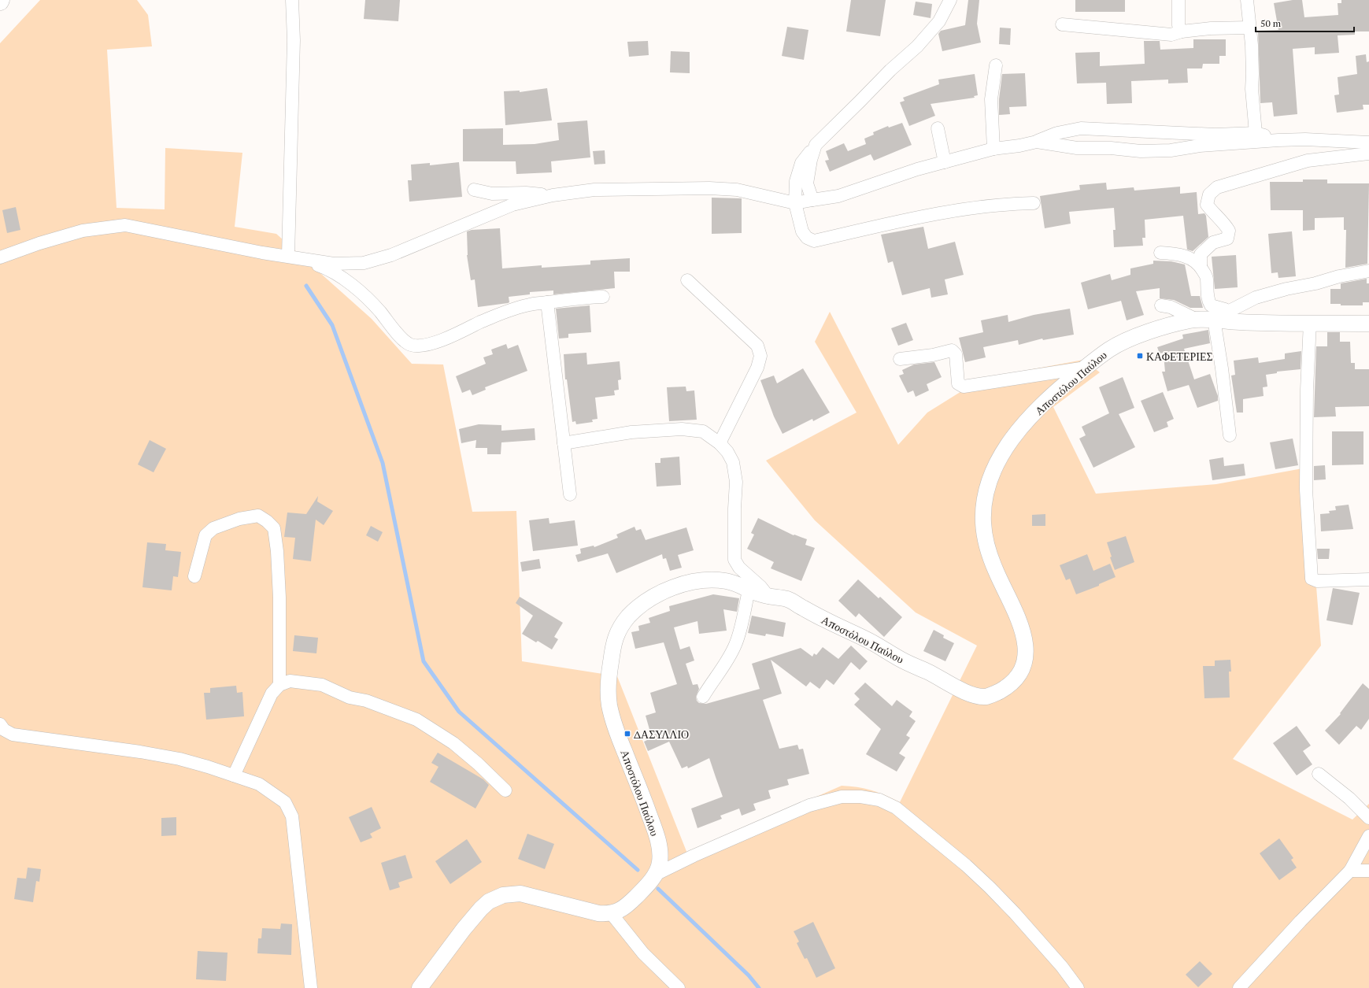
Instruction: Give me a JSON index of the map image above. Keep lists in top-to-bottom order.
{
  "streets": {
    "street": ["Αποστόλου Παύλου"]
  },
  "places": {
    "transit": ["ΚΑΦΕΤΕΡΙΕΣ", "ΔΑΣΥΛΛΙΟ"]
  },
  "scale_bar": "50 m"
}
